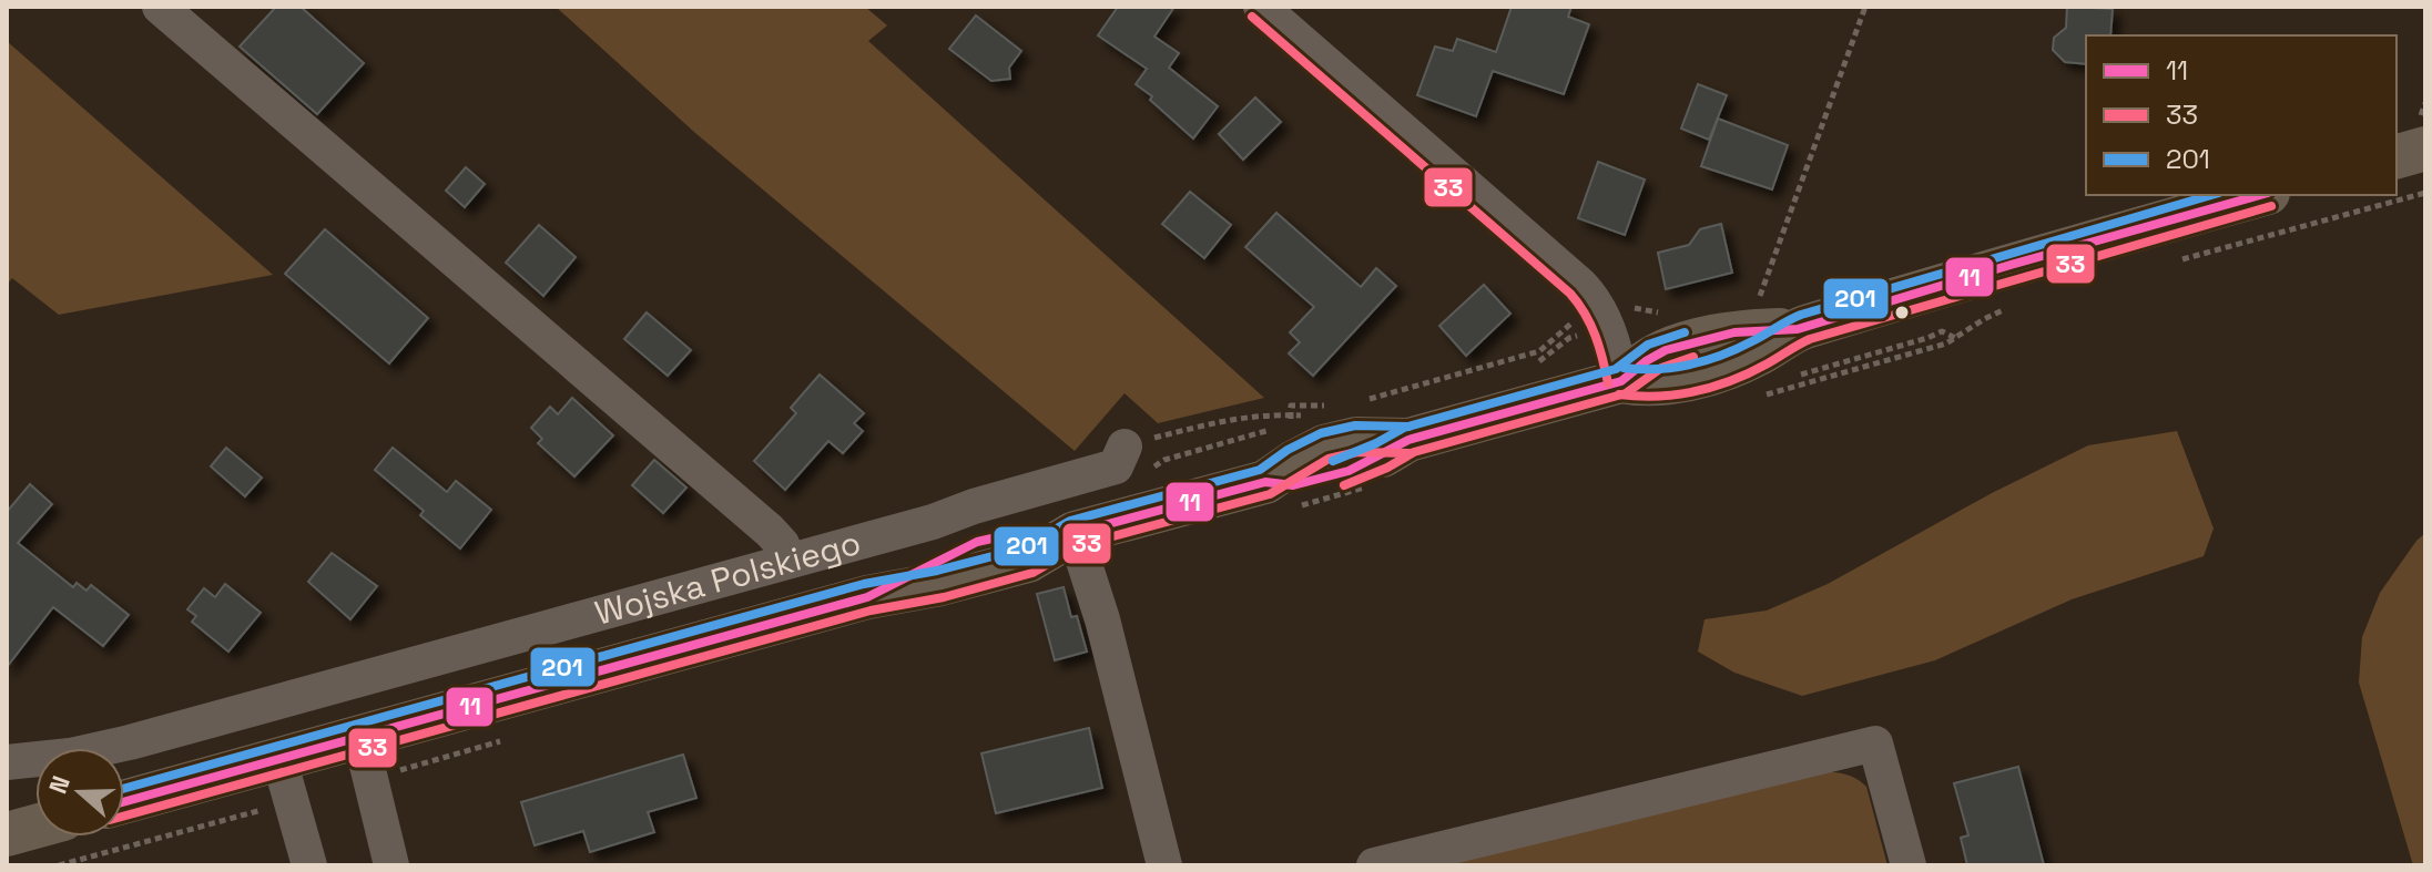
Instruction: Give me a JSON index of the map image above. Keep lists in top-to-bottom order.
{
  "streets": {
    "main road": ["Wojska Polskiego"]
  },
  "lines": ["transit line 33", "transit line 11", "transit line 201"],
  "legend": ["11", "33", "201"],
  "north": "left"
}
